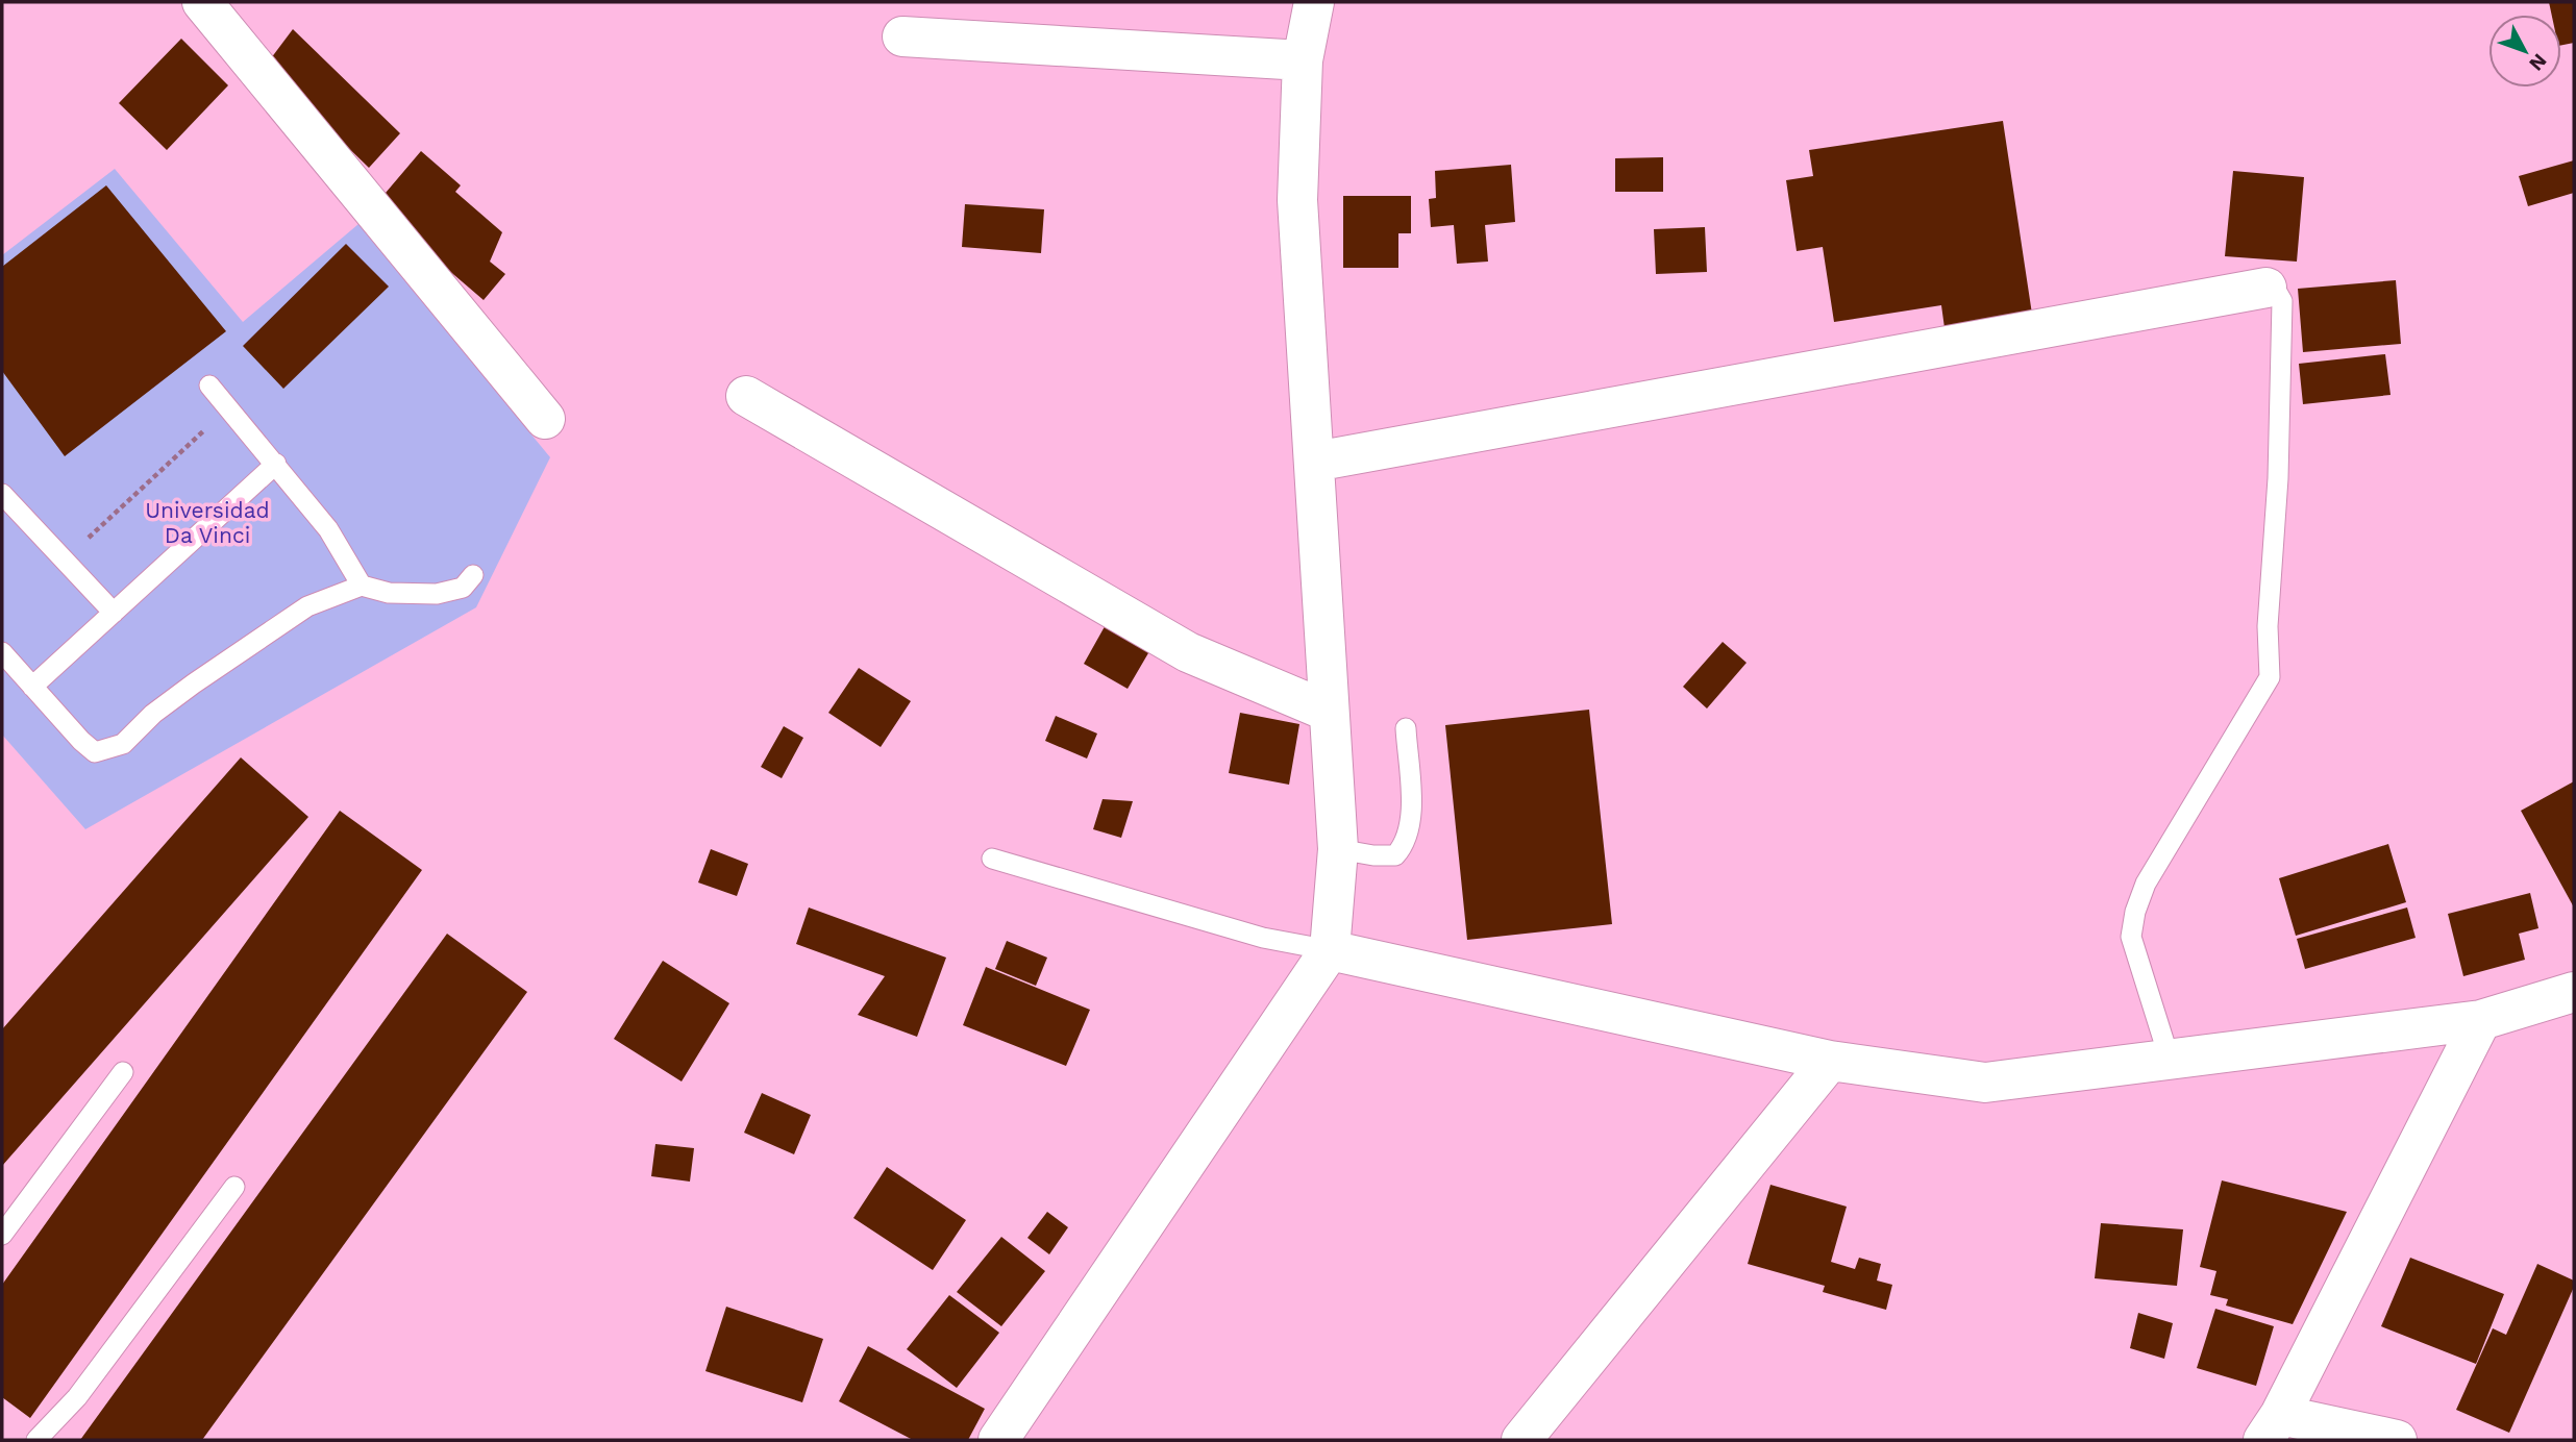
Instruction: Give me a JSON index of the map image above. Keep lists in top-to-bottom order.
{
  "parks": ["Universidad Da Vinci"],
  "north": "bottom right"
}
